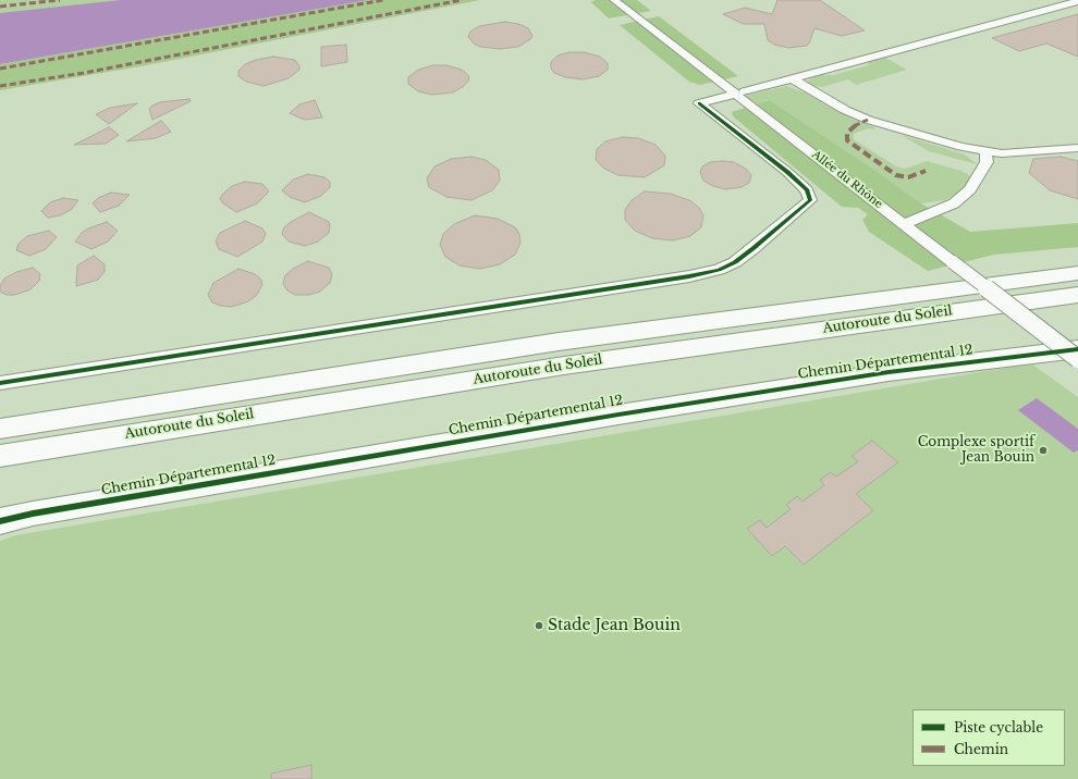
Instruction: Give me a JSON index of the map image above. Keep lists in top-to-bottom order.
{
  "streets": {
    "main road": ["Autoroute du Soleil", "Chemin Départemental 12"],
    "street": ["Allée du Rhône"]
  },
  "places": ["Complexe sportif Jean Bouin", "Stade Jean Bouin"],
  "legend": ["Piste cyclable", "Chemin"]
}
